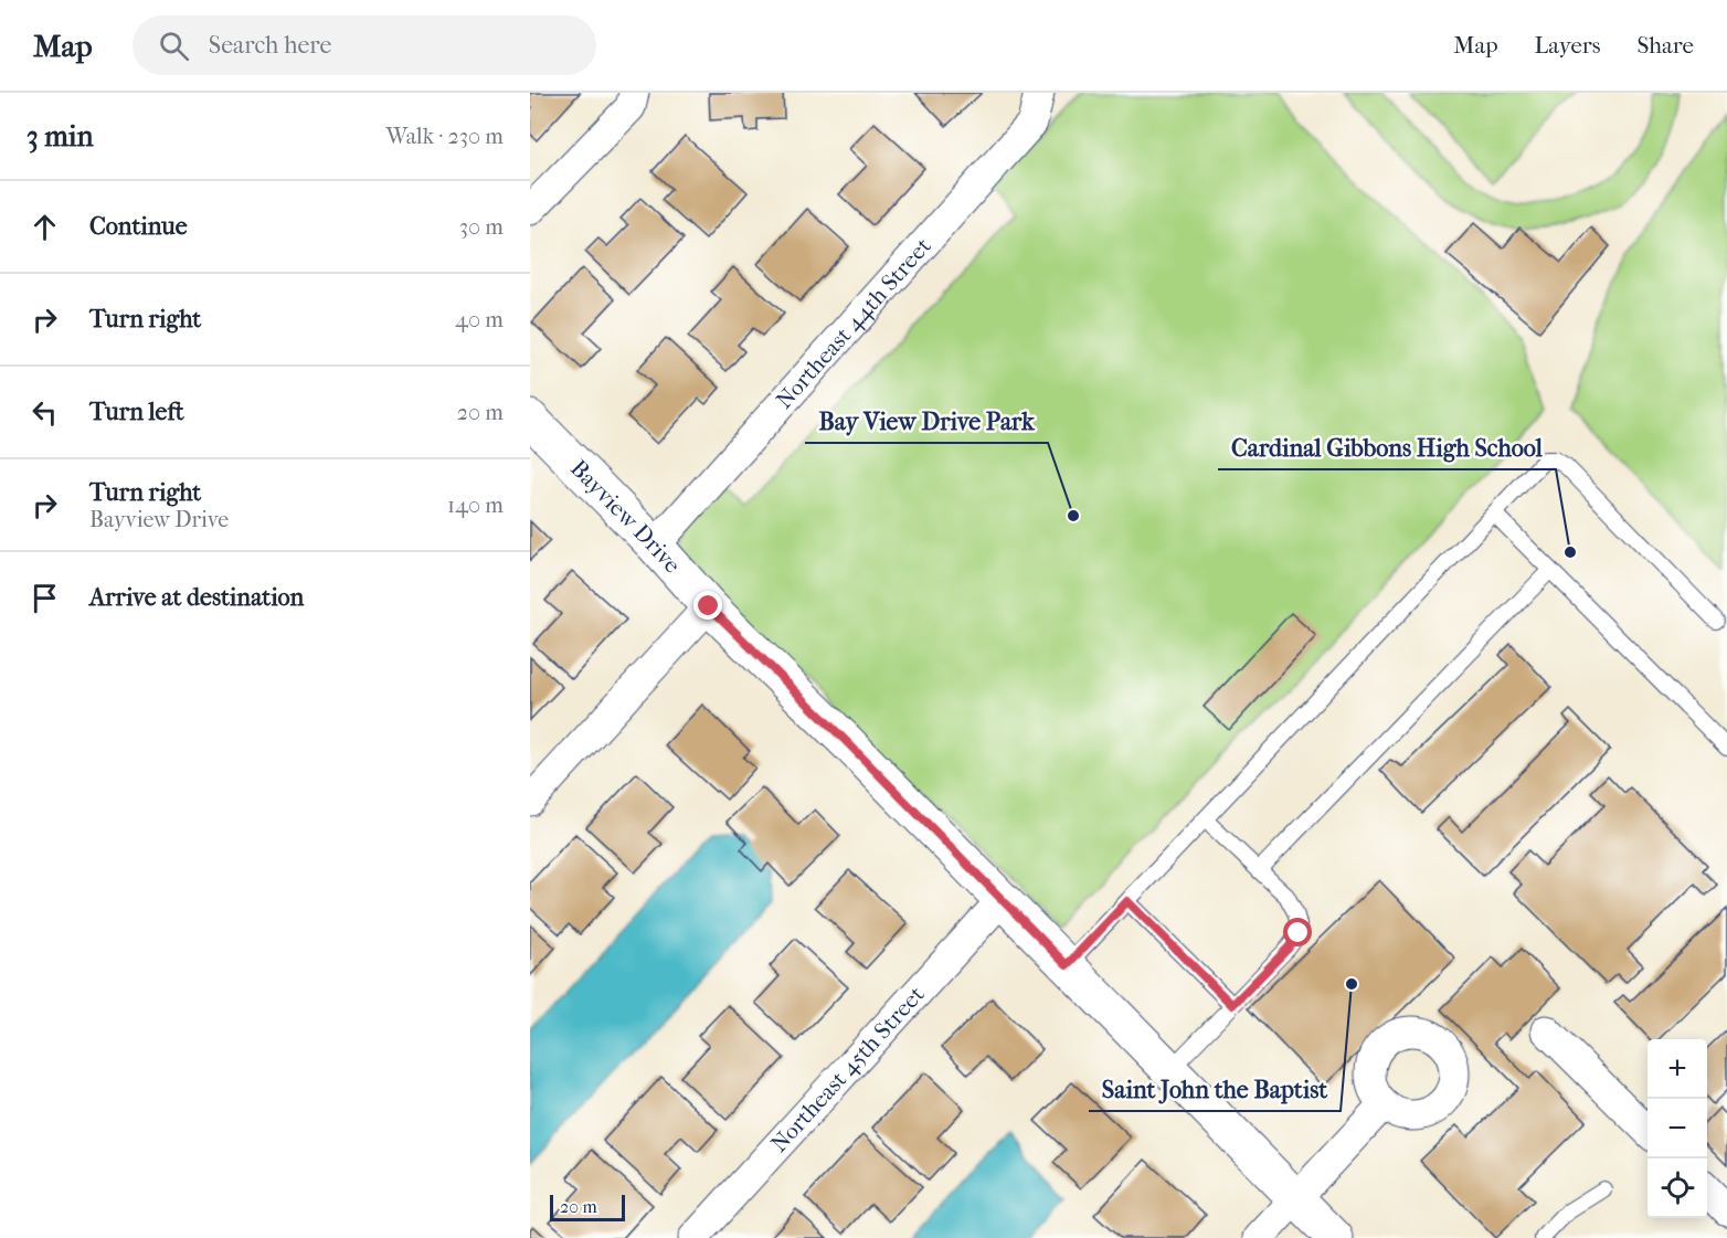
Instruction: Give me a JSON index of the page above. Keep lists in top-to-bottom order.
{
  "streets": {
    "street": ["Northeast 44th Street", "Bayview Drive", "Northeast 45th Street"]
  },
  "crossings": [
    ["Northeast 44th Street", "Bayview Drive"],
    ["Bayview Drive", "Northeast 45th Street"]
  ],
  "places": ["Bay View Drive Park", "Cardinal Gibbons High School", "Saint John the Baptist"],
  "scale_bar": "20 m",
  "page": {
    "header": "Map",
    "search": "Search here",
    "nav": ["Map", "Layers", "Share"],
    "heading": ["3 min", "Walk · 230 m"],
    "list": [
      ["Continue", "30 m"],
      ["Turn right", "40 m"],
      ["Turn left", "20 m"],
      ["Turn right", "Bayview Drive", "140 m"],
      "Arrive at destination"
    ],
    "map_buttons": ["+", "−"],
    "scale": "20 m"
  }
}
